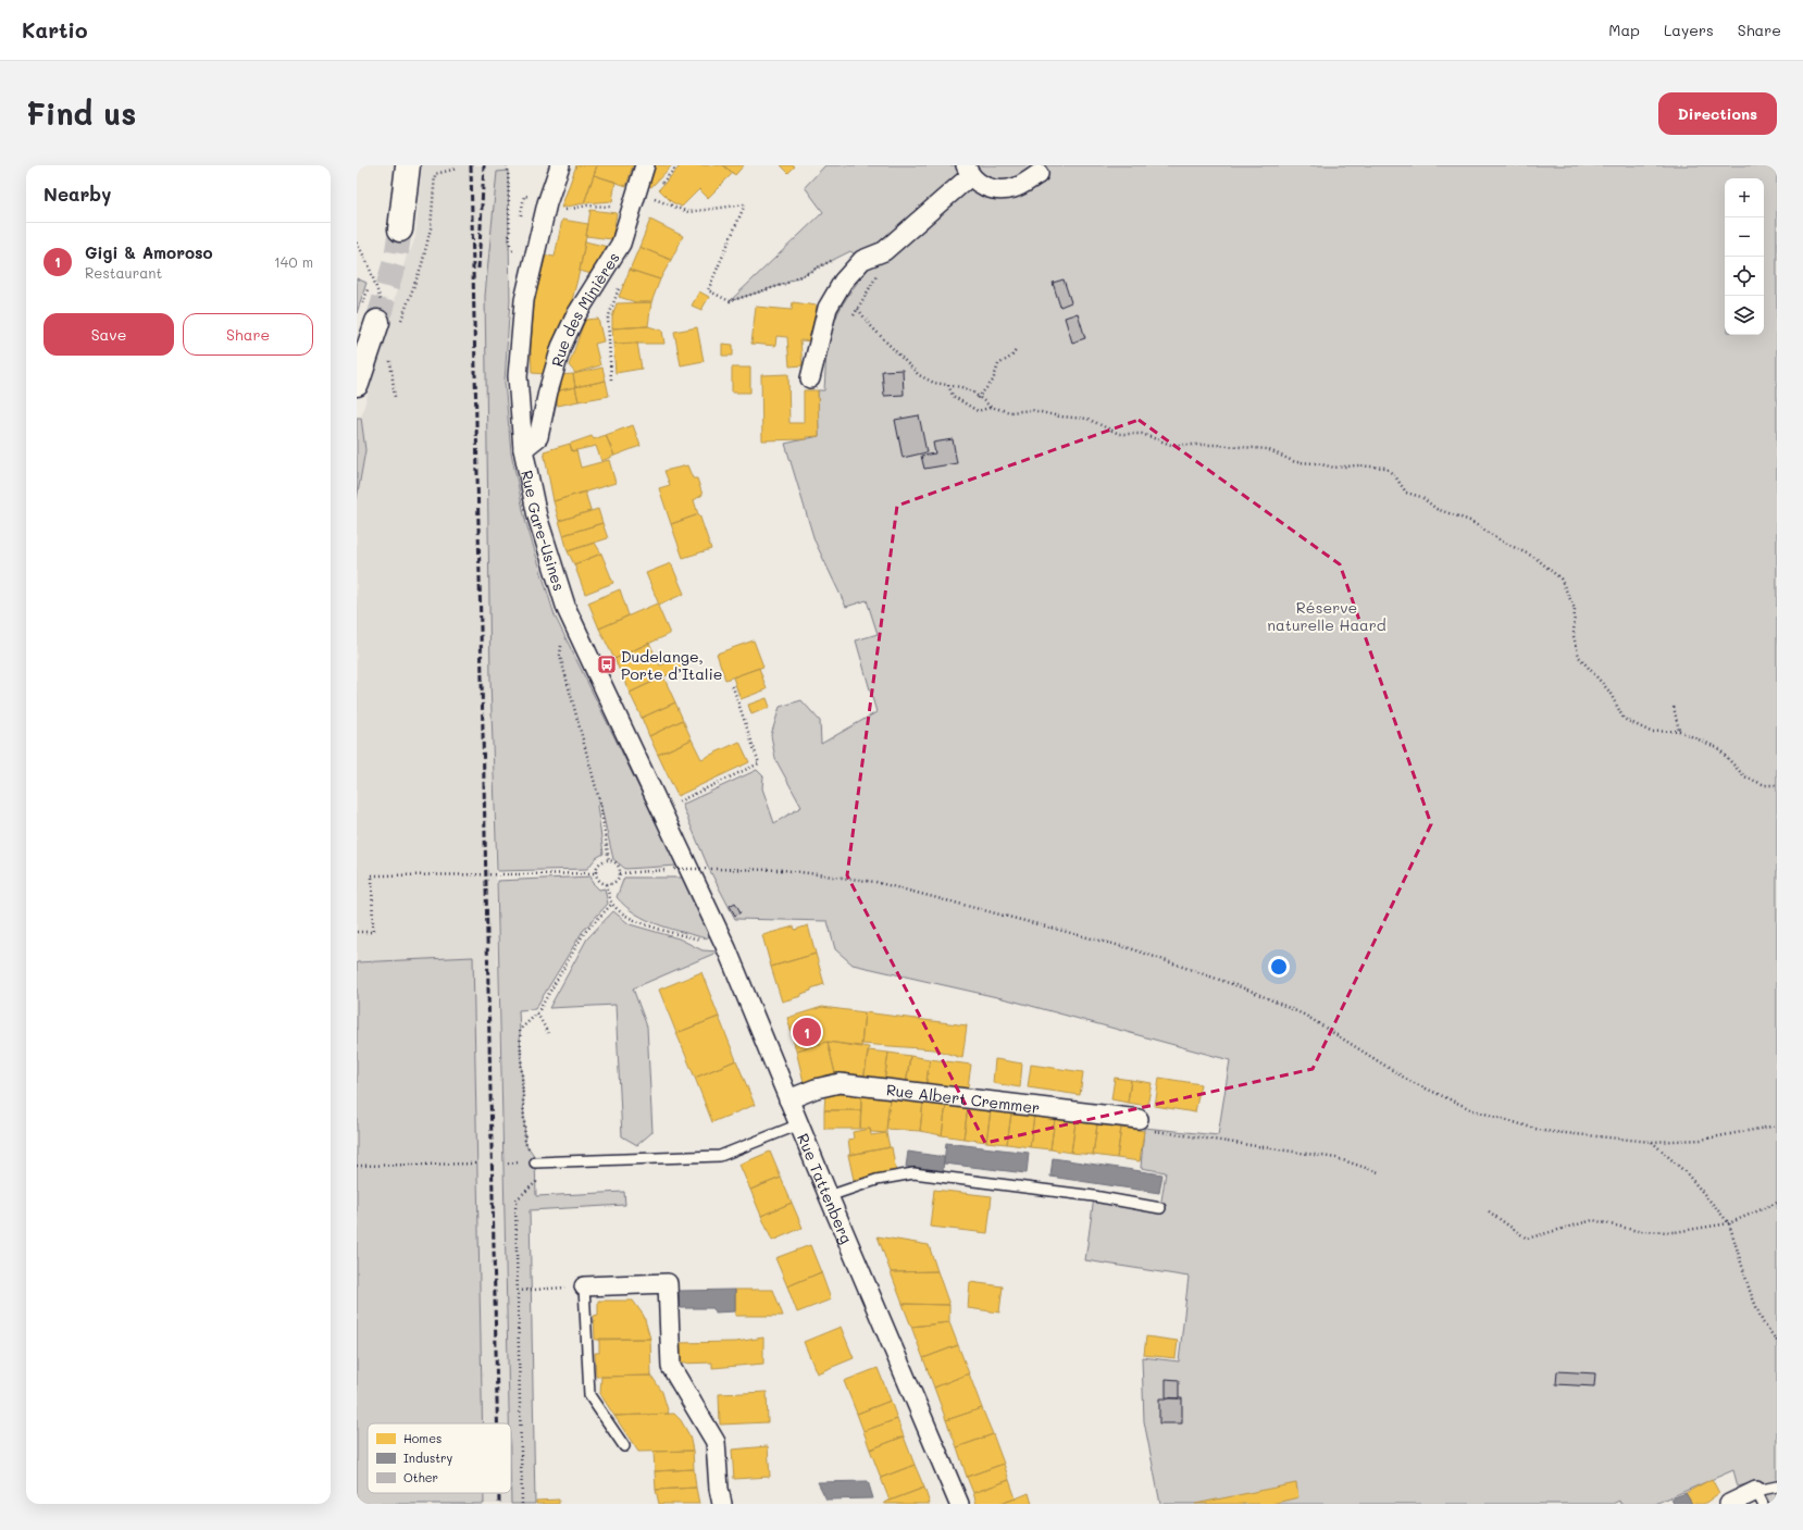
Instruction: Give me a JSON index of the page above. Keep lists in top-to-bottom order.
{
  "streets": {
    "street": [
      "Rue des Minières",
      "Rue Gare-Usines",
      "Rue Albert Cremmer",
      "Rue Tattenberg"
    ]
  },
  "crossings": [
    ["Rue des Minières", "Rue Gare-Usines"],
    ["Rue Gare-Usines", "Rue Tattenberg"],
    ["Rue Albert Cremmer", "Rue Tattenberg"]
  ],
  "parks": ["Réserve naturelle Haard"],
  "places": {
    "bus stop": ["Dudelange, Porte d’Italie"]
  },
  "legend": ["Homes", "Industry", "Other"],
  "page": {
    "header": "Kartio",
    "nav": ["Map", "Layers", "Share"],
    "buttons": [
      "Directions",
      ["Save", "Share"]
    ],
    "title": "Find us",
    "heading": "Nearby",
    "map_buttons": ["+", "−"],
    "list": [
      {
        "mark": "1",
        "name": "Gigi & Amoroso",
        "note": "Restaurant",
        "value": "140 m"
      }
    ],
    "pins": "1"
  }
}
